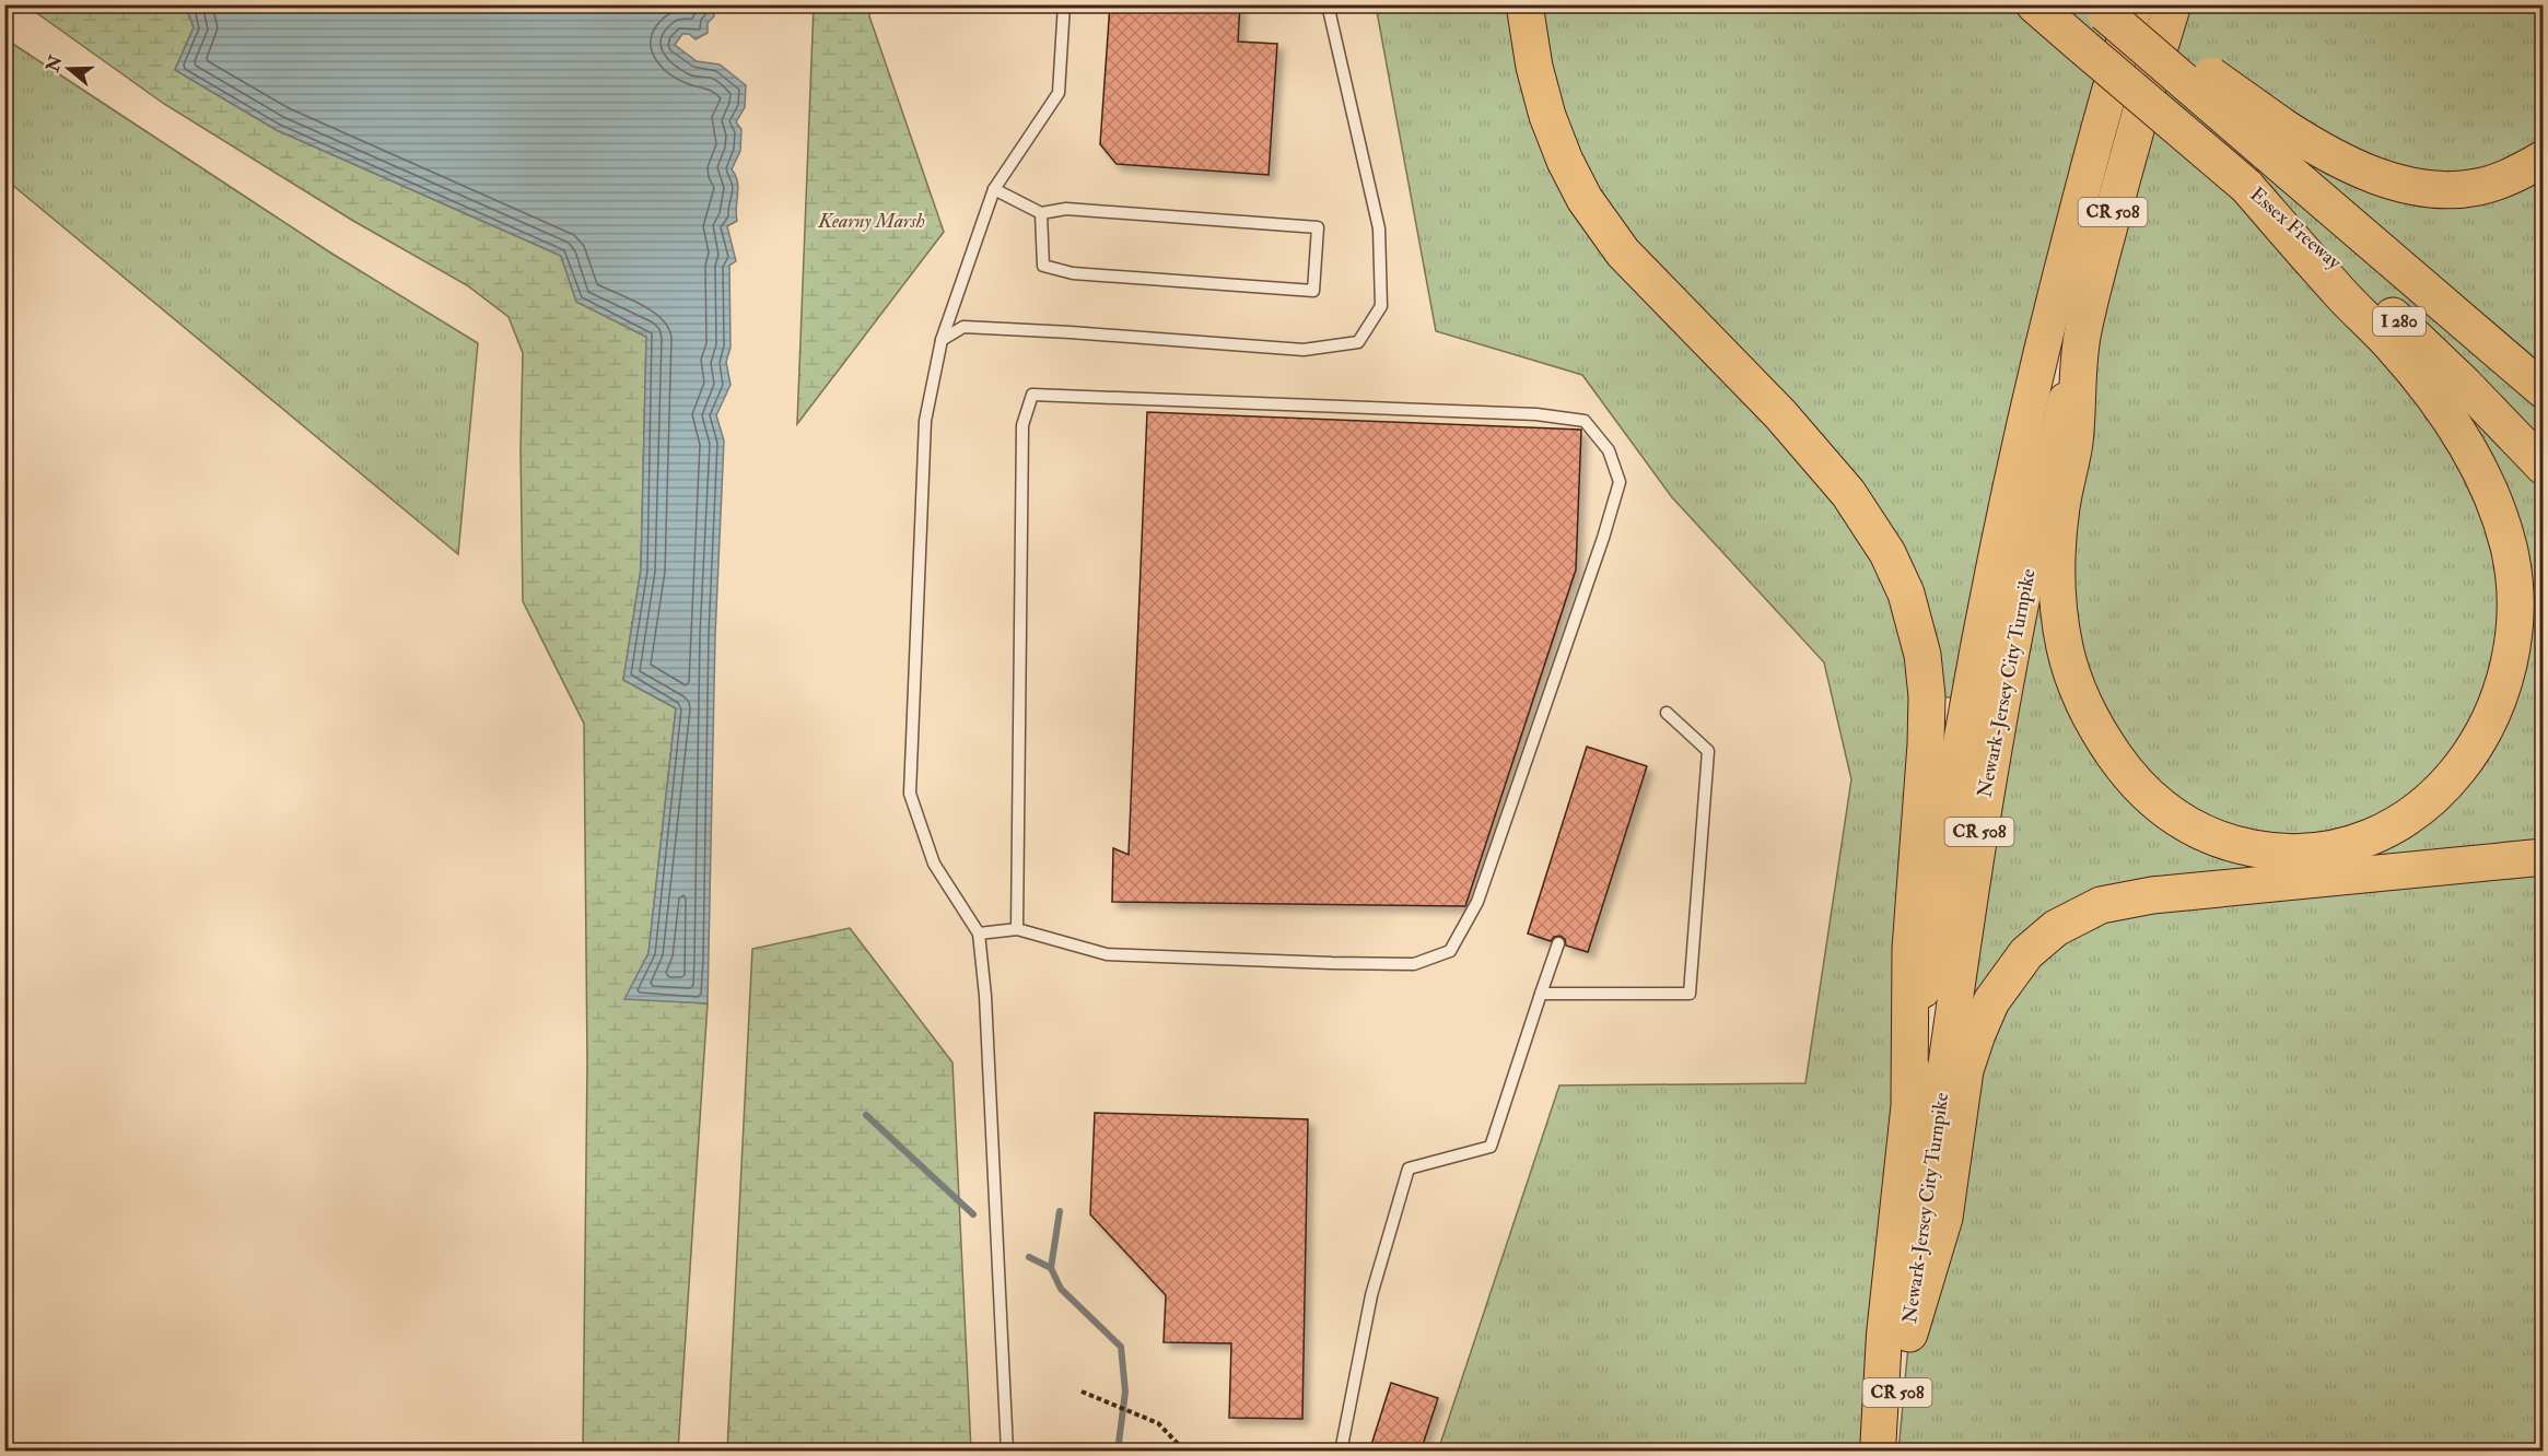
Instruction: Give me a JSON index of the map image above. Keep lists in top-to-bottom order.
{
  "streets": {
    "highway": [
      "CR 508",
      "Essex Freeway",
      "I 280",
      "Newark-Jersey City Turnpike"
    ]
  },
  "crossings": [
    ["Essex Freeway", "Newark-Jersey City Turnpike"]
  ],
  "parks": ["Kearny Marsh"],
  "north": "left"
}
